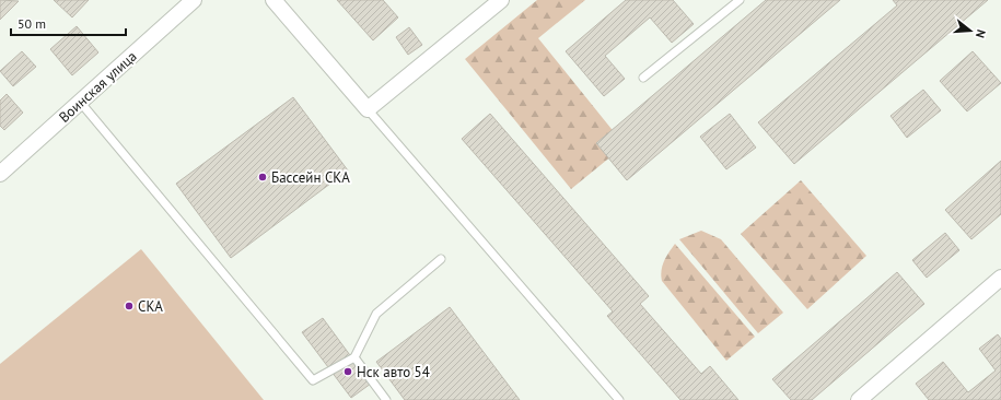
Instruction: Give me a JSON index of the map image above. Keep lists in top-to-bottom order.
{
  "streets": {
    "street": ["Воинская улица"]
  },
  "places": ["Бассейн СКА", "СКА", "Нск авто 54"],
  "scale_bar": "50 m",
  "north": "right"
}
